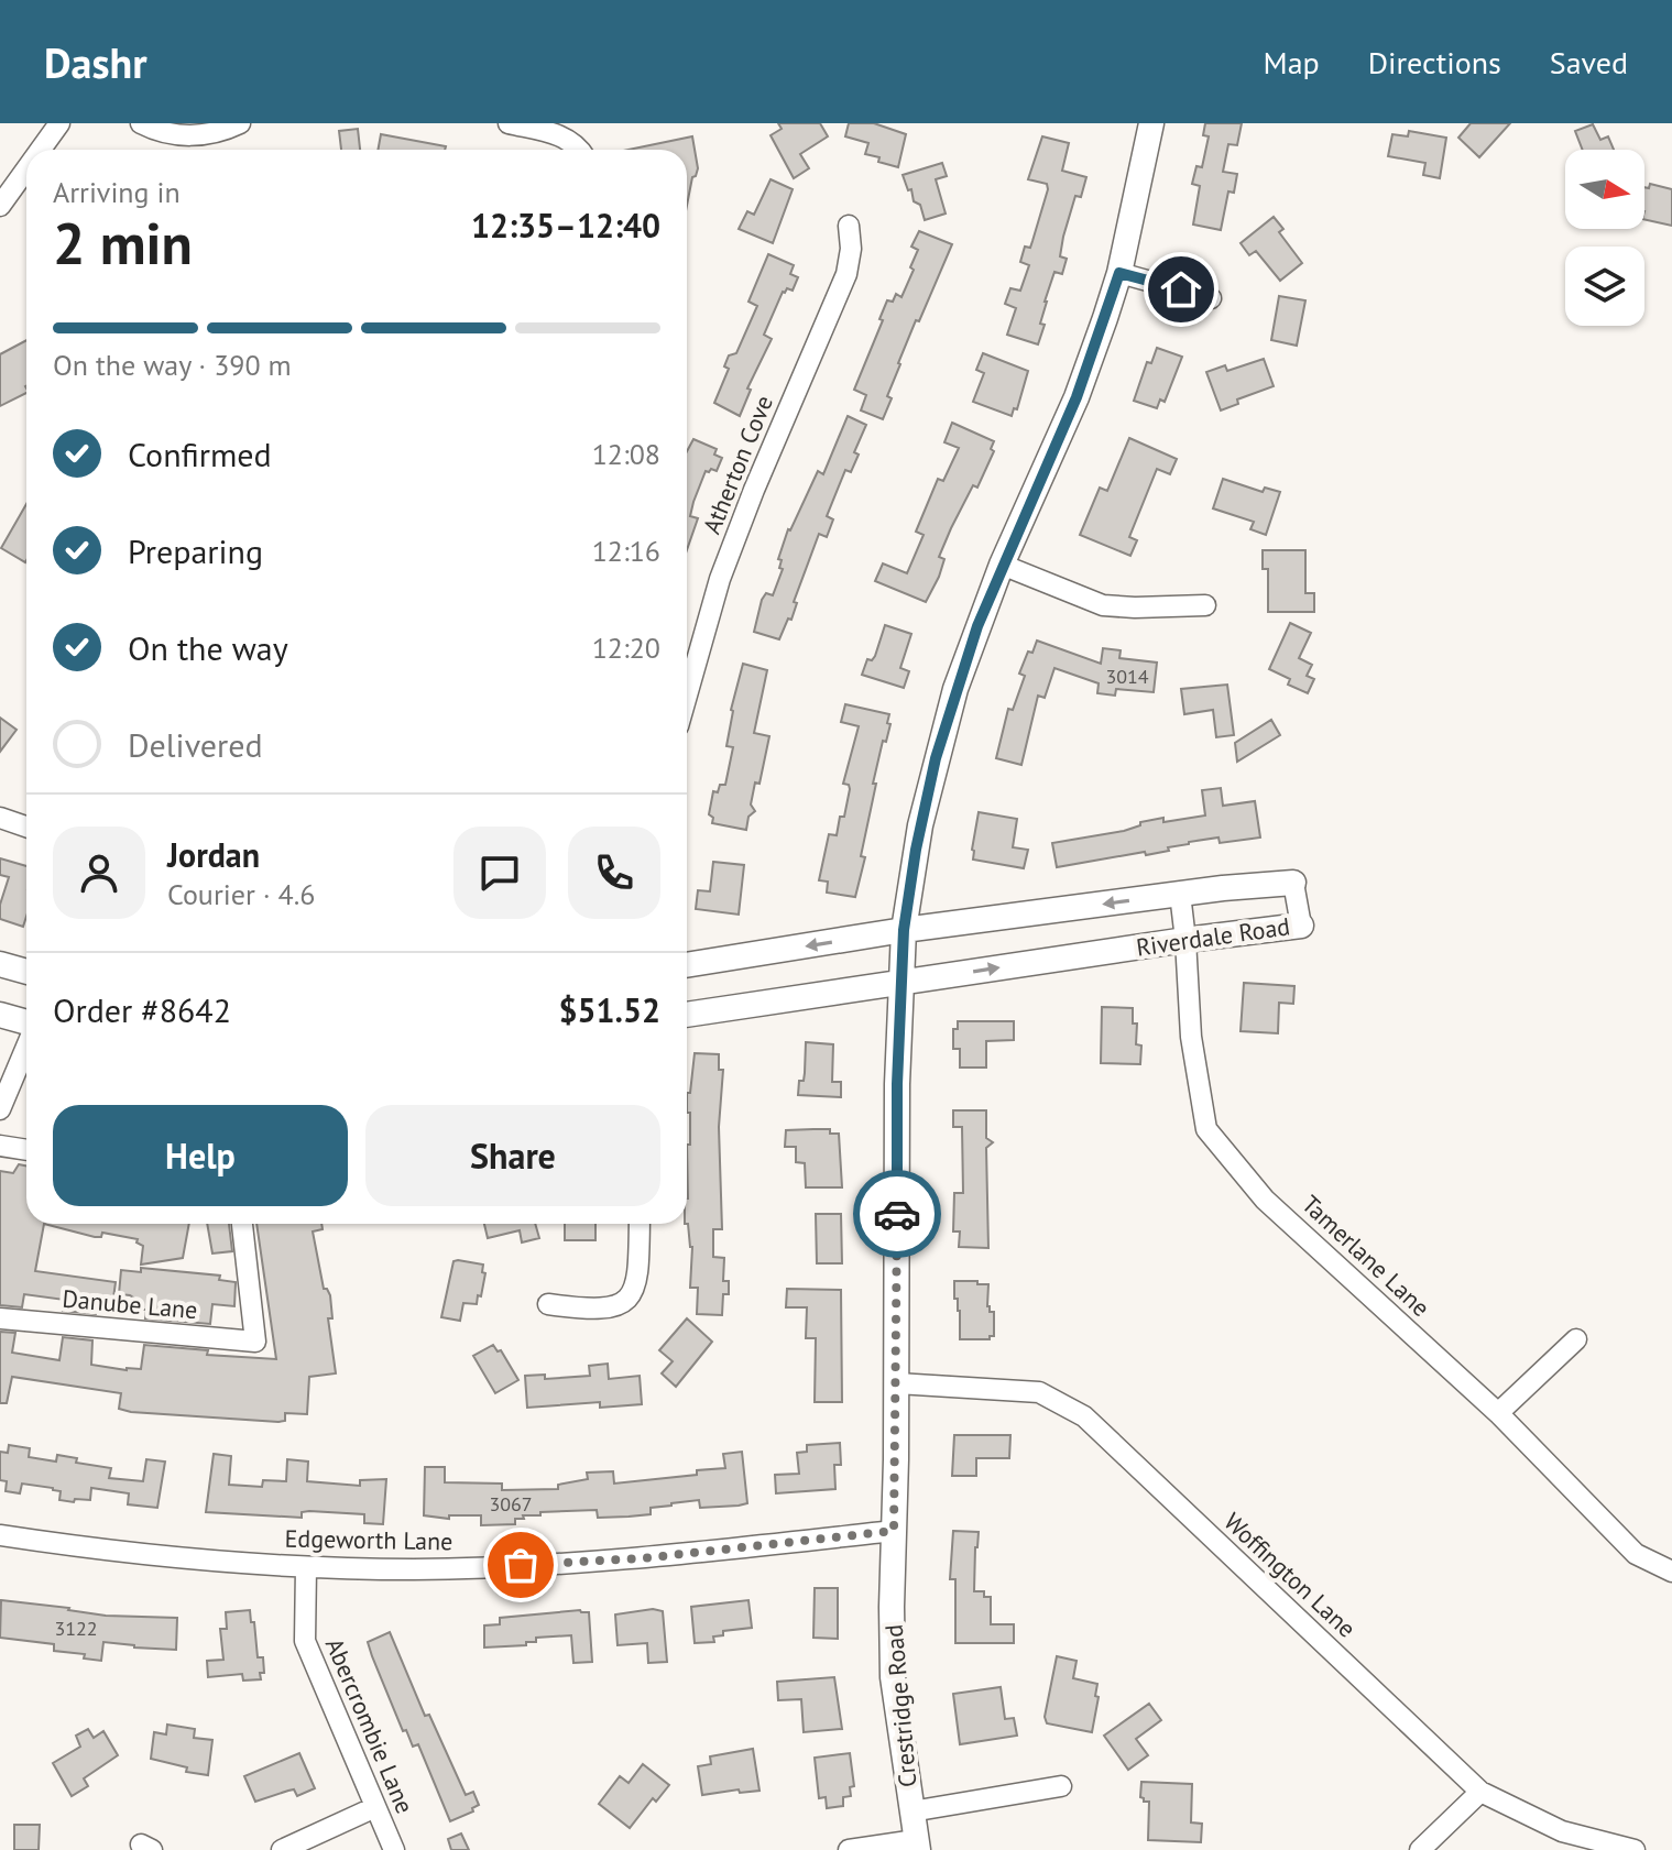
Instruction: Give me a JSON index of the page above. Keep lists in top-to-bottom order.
{
  "streets": {
    "street": [
      "Atherton Cove",
      "Riverdale Road",
      "Tamerlane Lane",
      "Danube Lane",
      "Edgeworth Lane",
      "Woffington Lane",
      "Crestridge Road",
      "Abercrombie Lane"
    ]
  },
  "crossings": [
    ["Riverdale Road", "Tamerlane Lane"],
    ["Riverdale Road", "Crestridge Road"],
    ["Edgeworth Lane", "Crestridge Road"],
    ["Edgeworth Lane", "Abercrombie Lane"],
    ["Woffington Lane", "Crestridge Road"]
  ],
  "house_numbers": ["3014", "3067", "3122"],
  "north": "right",
  "page": {
    "header": "Dashr",
    "nav": ["Map", "Directions", "Saved"],
    "heading": ["2 min", "Arriving in", "12:35–12:40"],
    "panel": [
      "Jordan",
      "Courier · 4.6",
      "Order #8642",
      "$51.52"
    ],
    "bar": "On the way · 390 m",
    "list": [
      ["Confirmed", "12:08"],
      ["Preparing", "12:16"],
      ["On the way", "12:20"],
      "Delivered"
    ],
    "buttons": ["Help", "Share"]
  }
}
